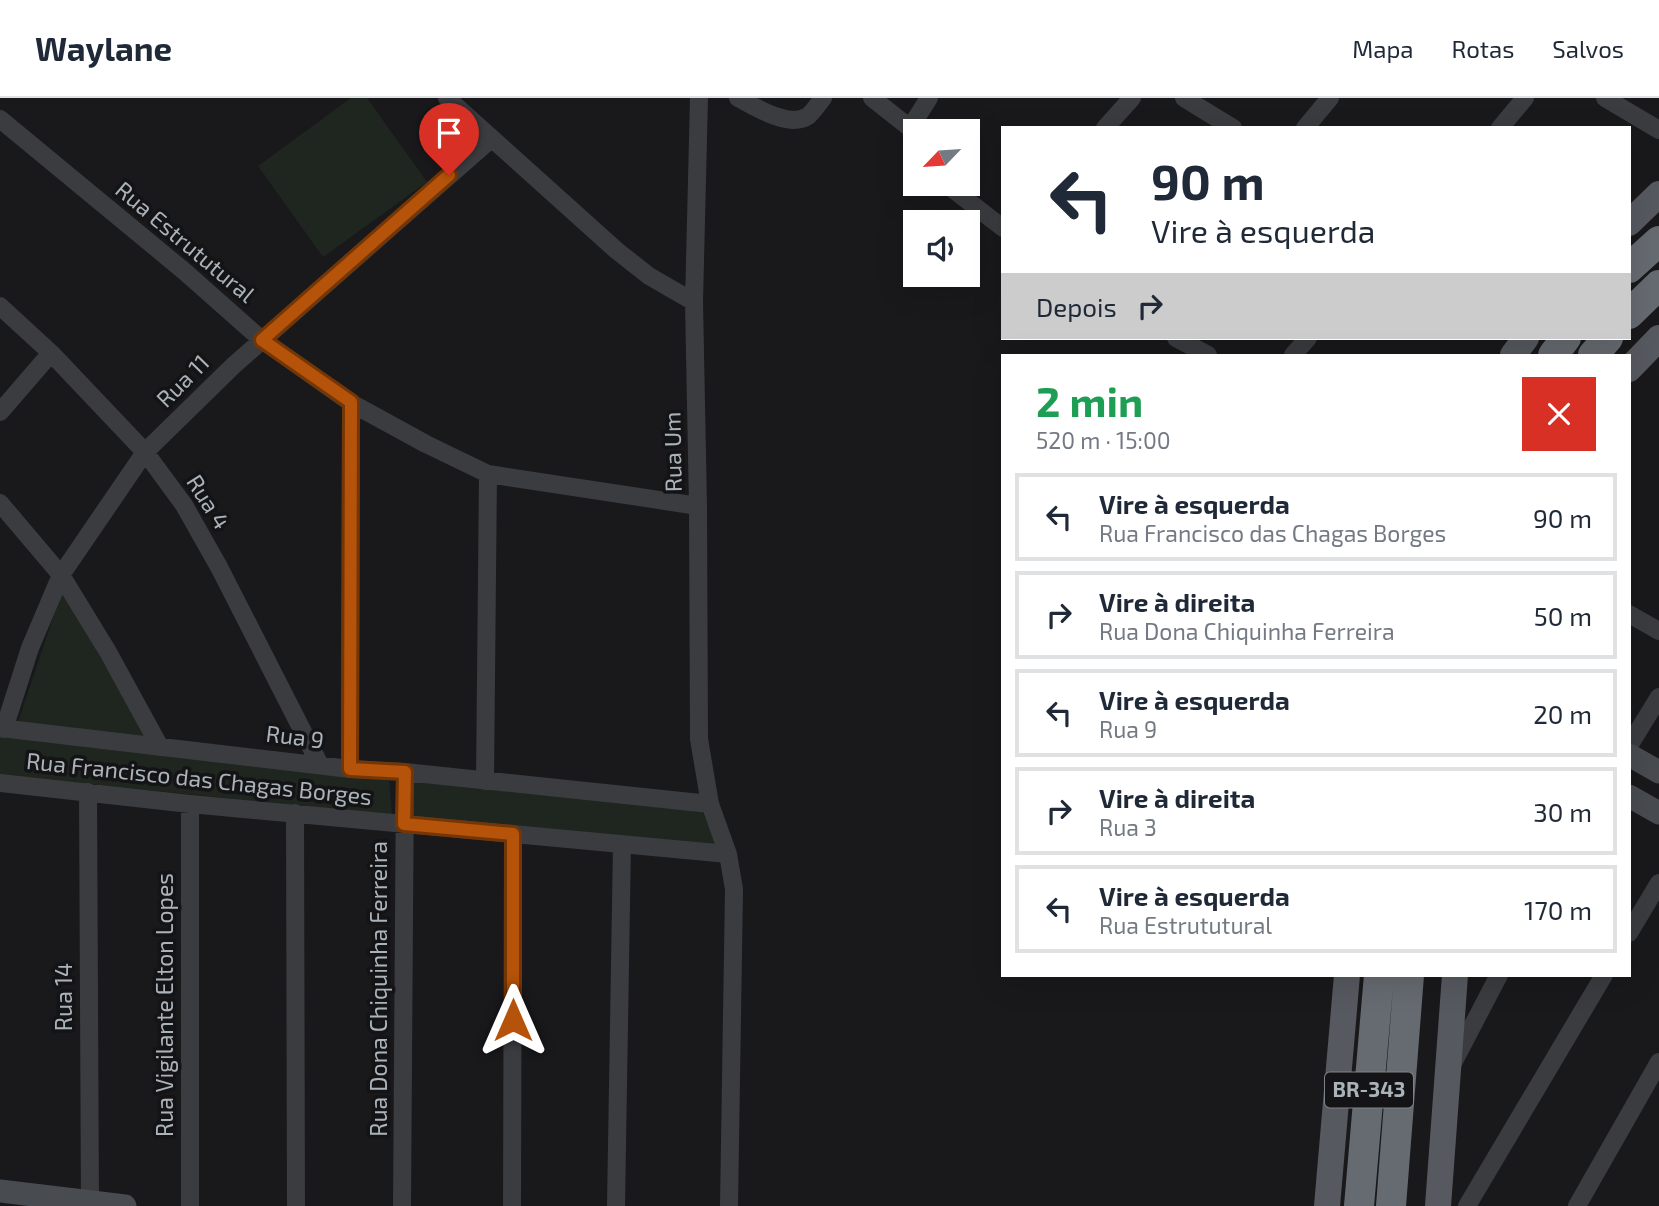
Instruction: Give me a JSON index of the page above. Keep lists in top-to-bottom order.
{
  "streets": {
    "highway": ["BR-343"],
    "street": [
      "Rua Estrututural",
      "Rua 11",
      "Rua Um",
      "Rua 4",
      "Rua 9",
      "Rua Francisco das Chagas Borges",
      "Rua Dona Chiquinha Ferreira",
      "Rua 14",
      "Rua Vigilante Elton Lopes"
    ]
  },
  "crossings": [
    ["Rua Estrututural", "Rua 11"],
    ["Rua Estrututural", "Rua Um"],
    ["Rua 11", "Rua 4"],
    ["Rua 11", "Rua 9"],
    ["Rua Um", "Rua 9"],
    ["Rua Um", "Rua Francisco das Chagas Borges"],
    ["Rua 4", "Rua 9"],
    ["Rua 9", "Rua Dona Chiquinha Ferreira"],
    ["Rua Francisco das Chagas Borges", "Rua Dona Chiquinha Ferreira"],
    ["Rua Francisco das Chagas Borges", "Rua 14"],
    ["Rua Francisco das Chagas Borges", "Rua Vigilante Elton Lopes"]
  ],
  "north": "bottom left",
  "page": {
    "header": "Waylane",
    "nav": ["Mapa", "Rotas", "Salvos"],
    "turn": ["90 m", "Vire à esquerda"],
    "then": "Depois",
    "heading": ["2 min", "520 m · 15:00"],
    "list": [
      {
        "name": "Vire à esquerda",
        "note": "Rua Francisco das Chagas Borges",
        "value": "90 m"
      },
      {
        "name": "Vire à direita",
        "note": "Rua Dona Chiquinha Ferreira",
        "value": "50 m"
      },
      {
        "name": "Vire à esquerda",
        "note": "Rua 9",
        "value": "20 m"
      },
      {
        "name": "Vire à direita",
        "note": "Rua 3",
        "value": "30 m"
      },
      {
        "name": "Vire à esquerda",
        "note": "Rua Estrututural",
        "value": "170 m"
      }
    ]
  }
}
